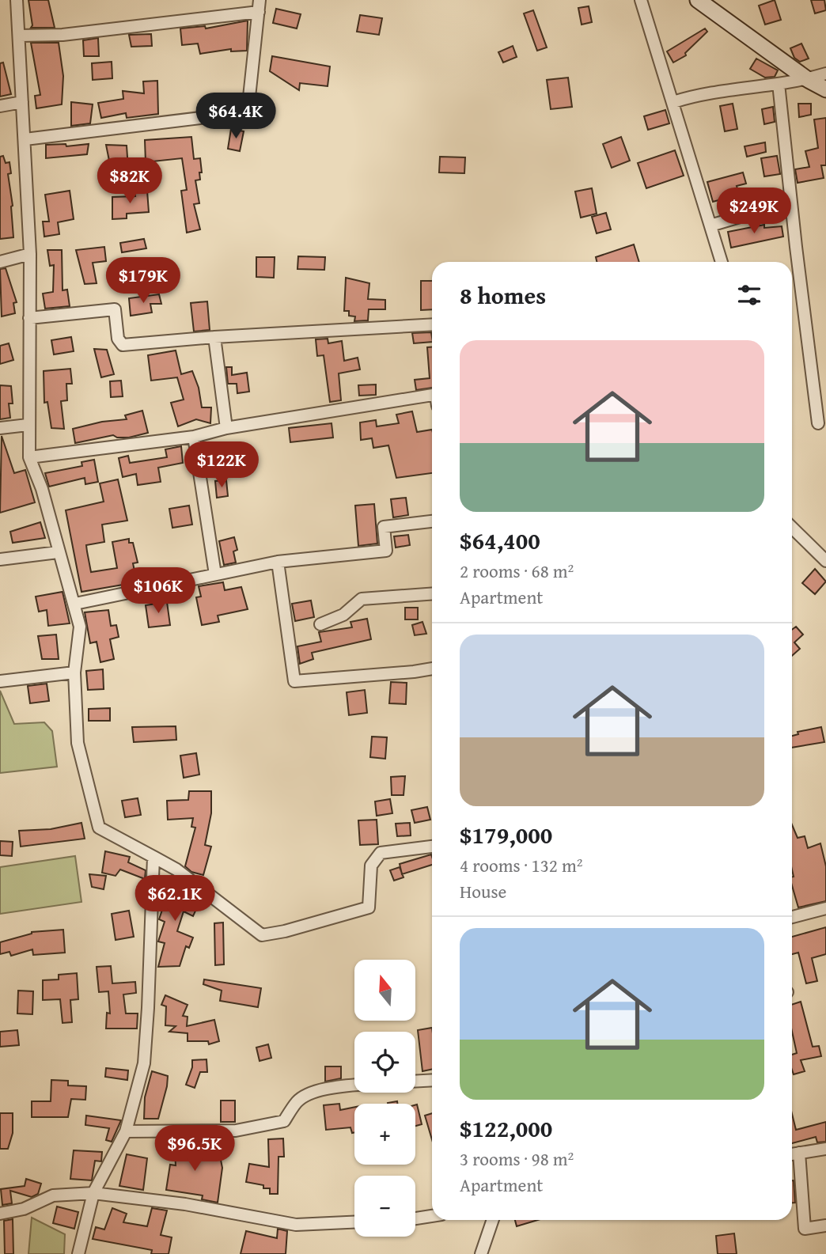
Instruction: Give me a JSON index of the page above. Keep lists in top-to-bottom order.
{
  "north": "top",
  "page": {
    "price": [
      "$64.4K",
      "$82K",
      "$249K",
      "$179K",
      "$122K",
      "$106K",
      "$62.1K",
      "$96.5K"
    ],
    "heading": "8 homes",
    "list": [
      {
        "name": "$64,400",
        "note": "2 rooms · 68 m² · Apartment"
      },
      {
        "name": "$179,000",
        "note": "4 rooms · 132 m² · House"
      },
      {
        "name": "$122,000",
        "note": "3 rooms · 98 m² · Apartment"
      }
    ],
    "map_buttons": ["+", "−"]
  }
}
